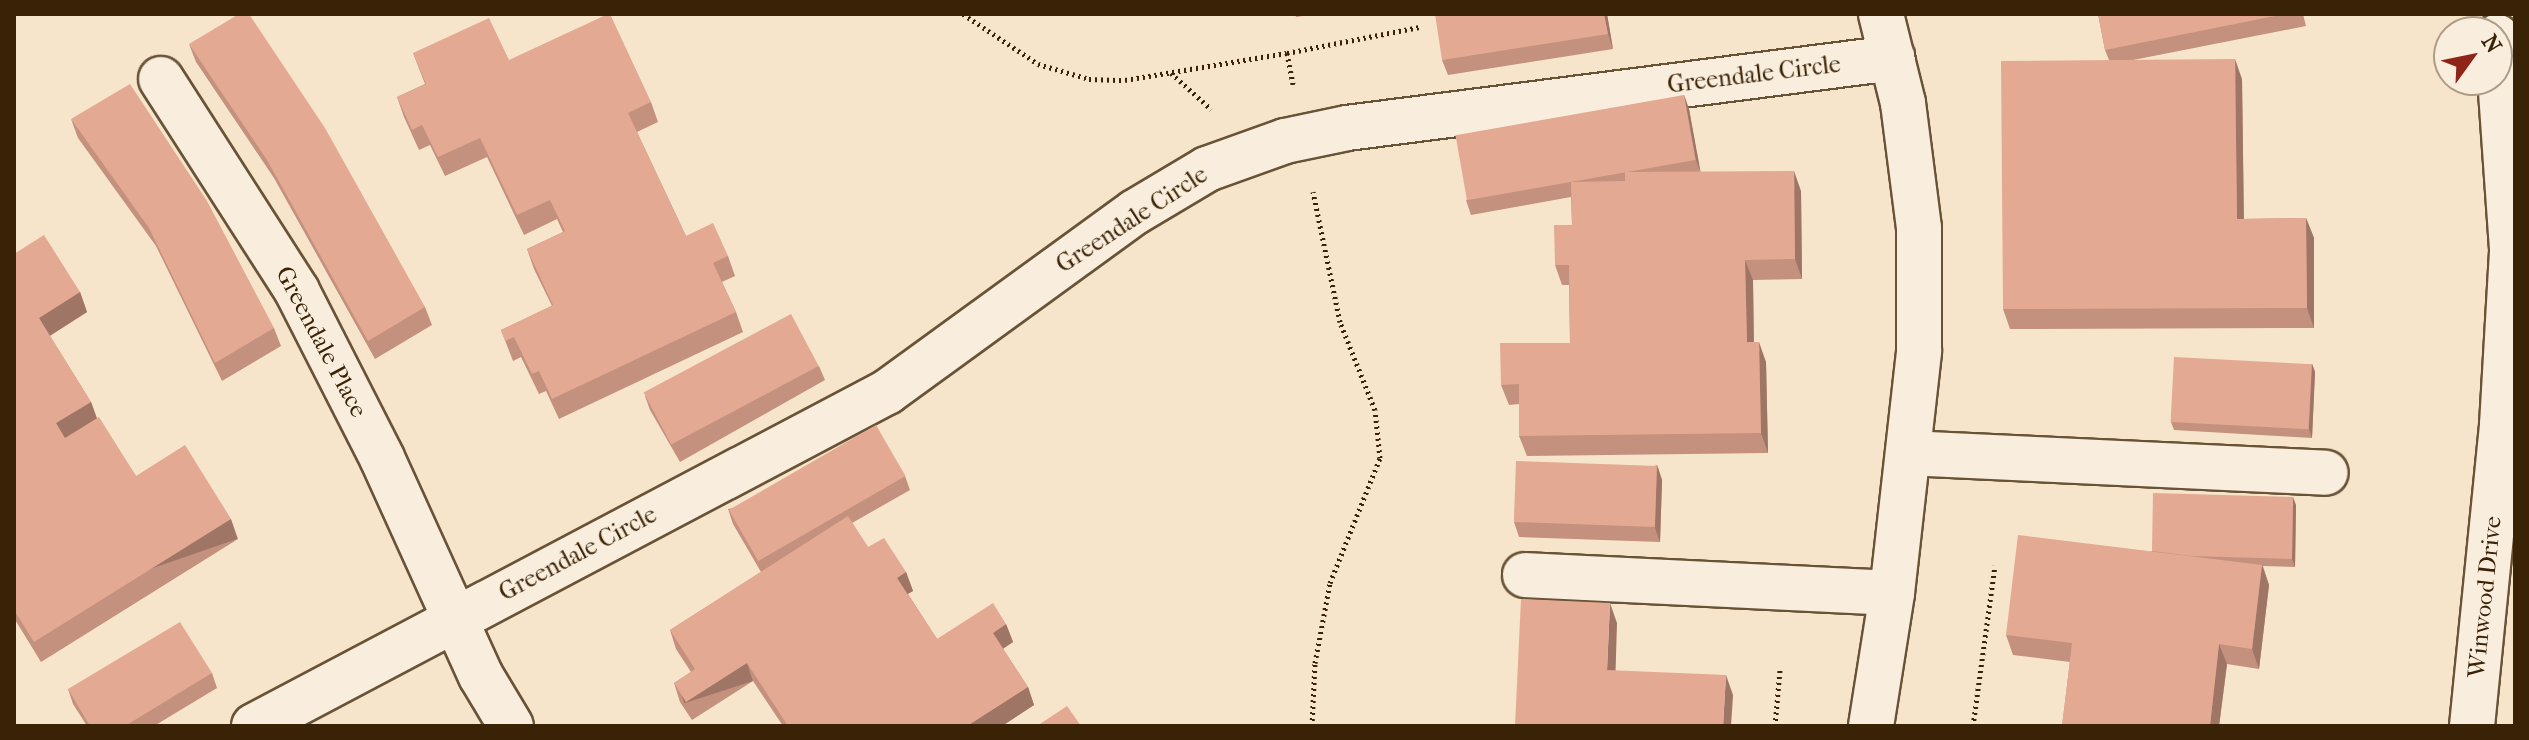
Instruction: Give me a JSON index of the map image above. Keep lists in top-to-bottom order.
{
  "streets": {
    "street": ["Greendale Circle", "Greendale Place", "Winwood Drive"]
  },
  "crossings": [
    ["Greendale Circle", "Greendale Place"]
  ],
  "north": "top right"
}
